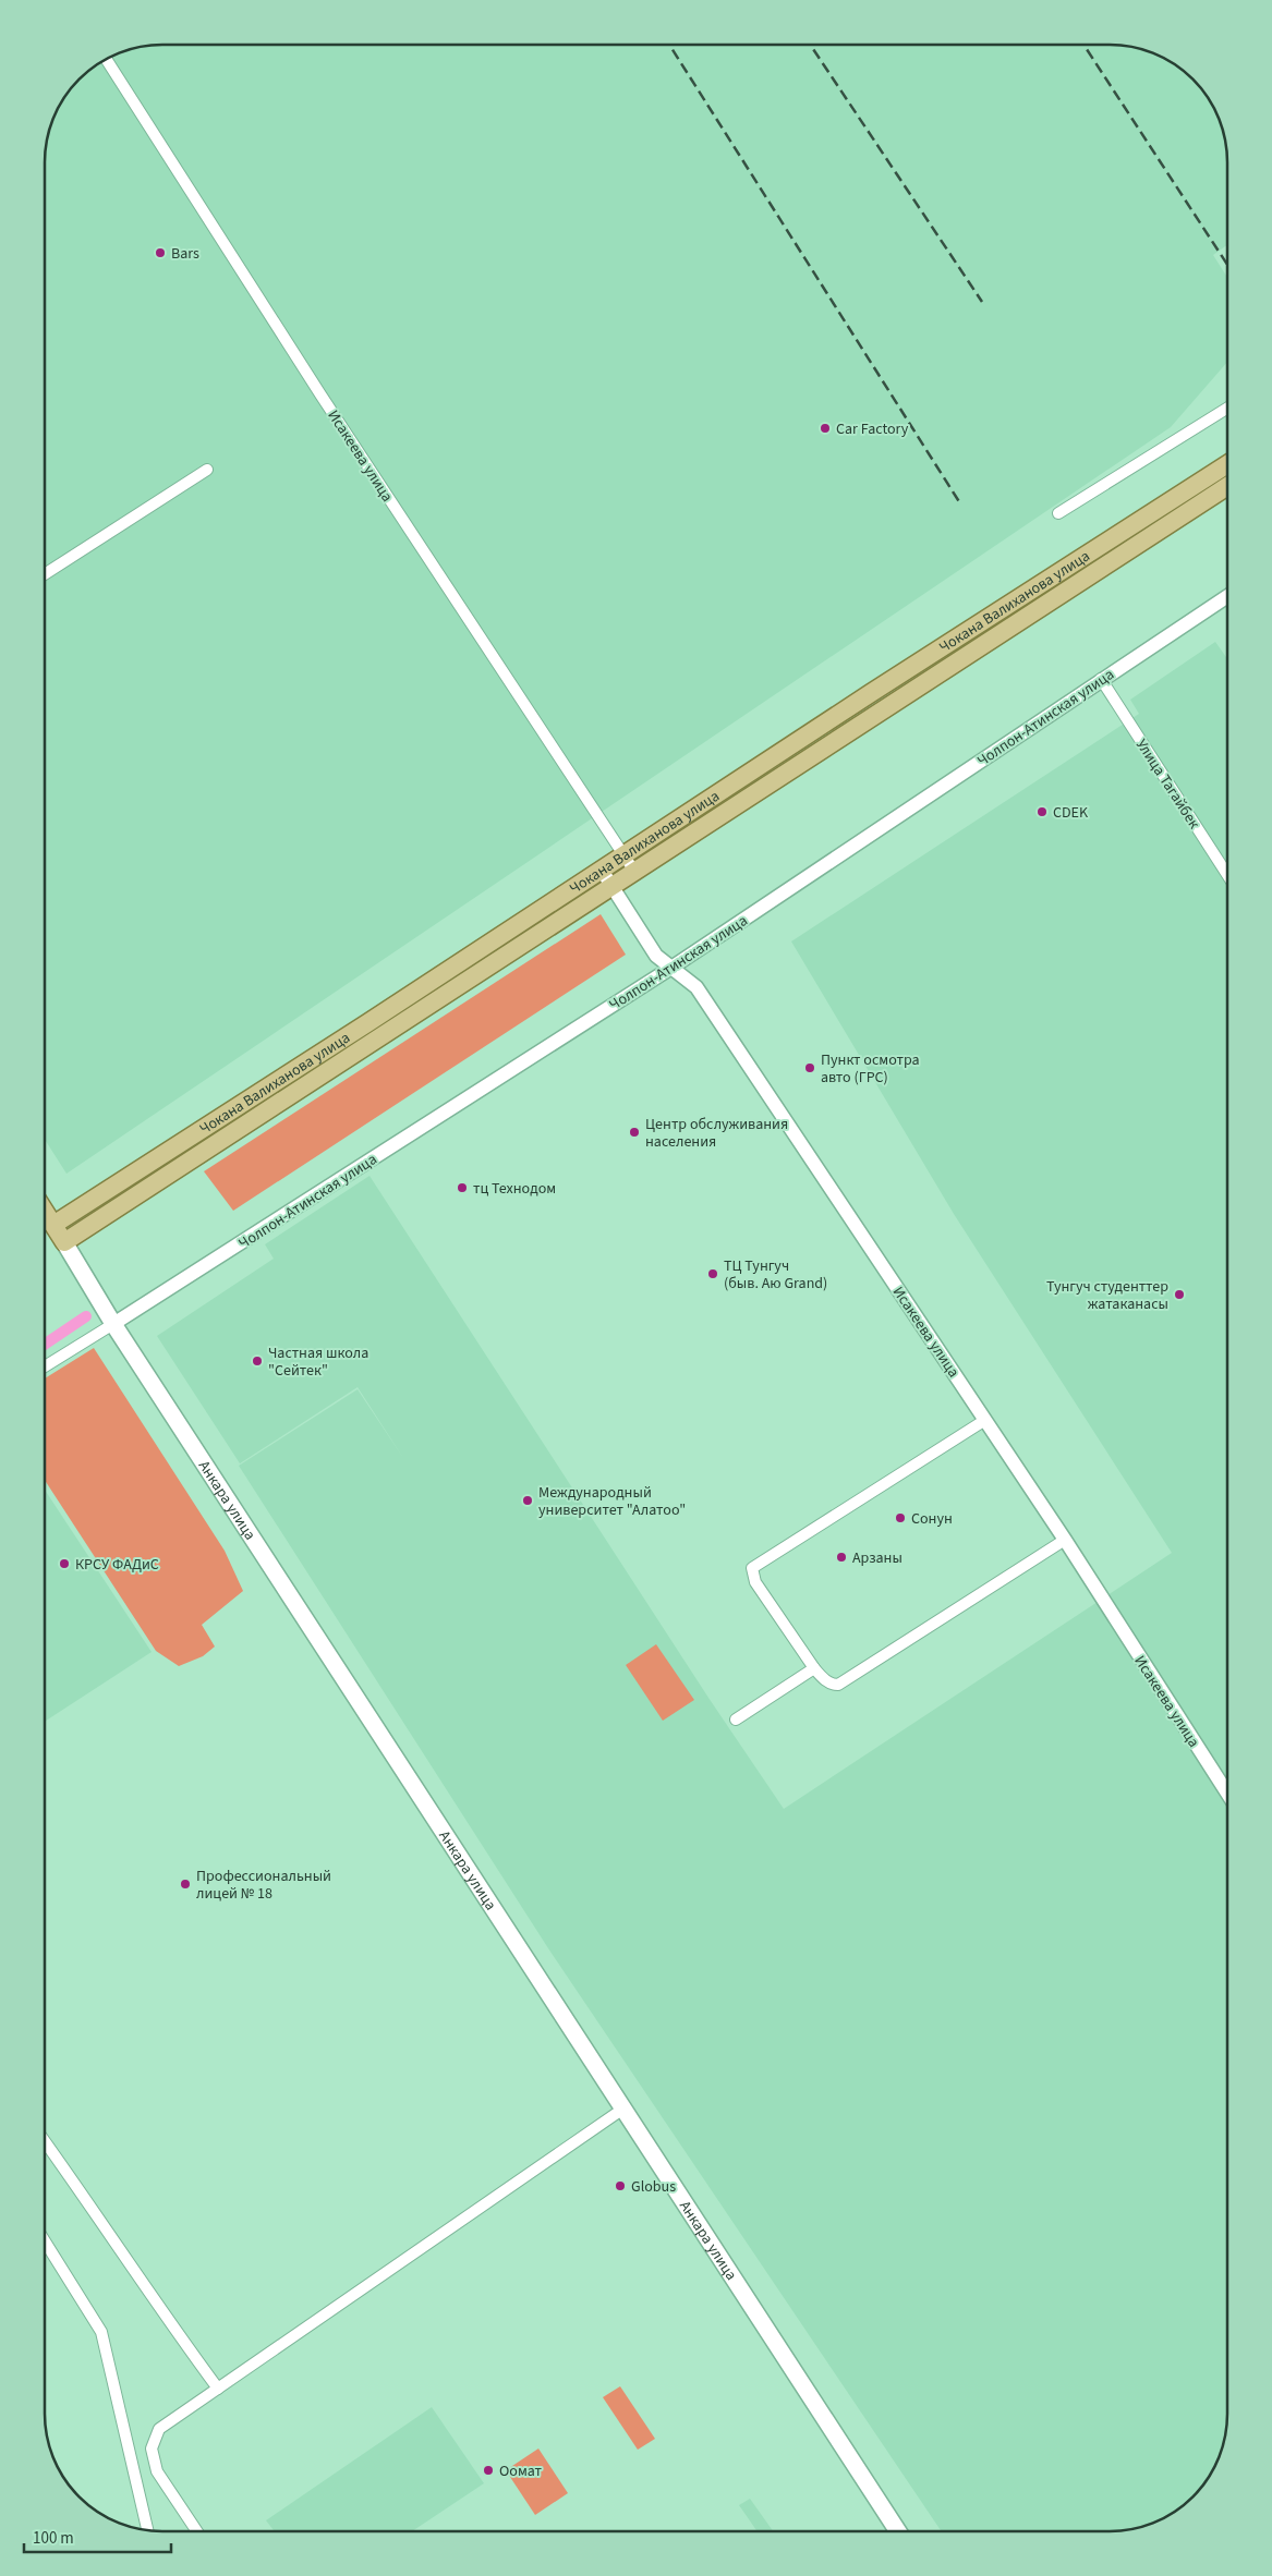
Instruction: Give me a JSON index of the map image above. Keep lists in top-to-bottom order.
{
  "streets": {
    "main road": ["Чокана Валиханова улица", "Анкара улица"],
    "street": ["Исакеева улица", "Чолпон-Атинская улица", "Улица Тагайбек"]
  },
  "crossings": [
    ["Исакеева улица", "Чокана Валиханова улица"],
    ["Исакеева улица", "Чолпон-Атинская улица"],
    ["Чокана Валиханова улица", "Анкара улица"],
    ["Чолпон-Атинская улица", "Улица Тагайбек"],
    ["Чолпон-Атинская улица", "Анкара улица"]
  ],
  "places": [
    "Bars",
    "Car Factory",
    "CDEK",
    "Пункт осмотра авто (ГРС)",
    "Центр обслуживания населения",
    "тц Технодом",
    "ТЦ Тунгуч (быв. Аю Grand)",
    "Тунгуч студенттер жатаканасы",
    "Частная школа \"Сейтек\"",
    "Международный университет \"Алатоо\"",
    "Сонун",
    "Арзаны",
    "КРСУ ФАДиС",
    "Профессиональный лицей № 18",
    "Globus",
    "Оомат"
  ],
  "scale_bar": "100 m"
}
